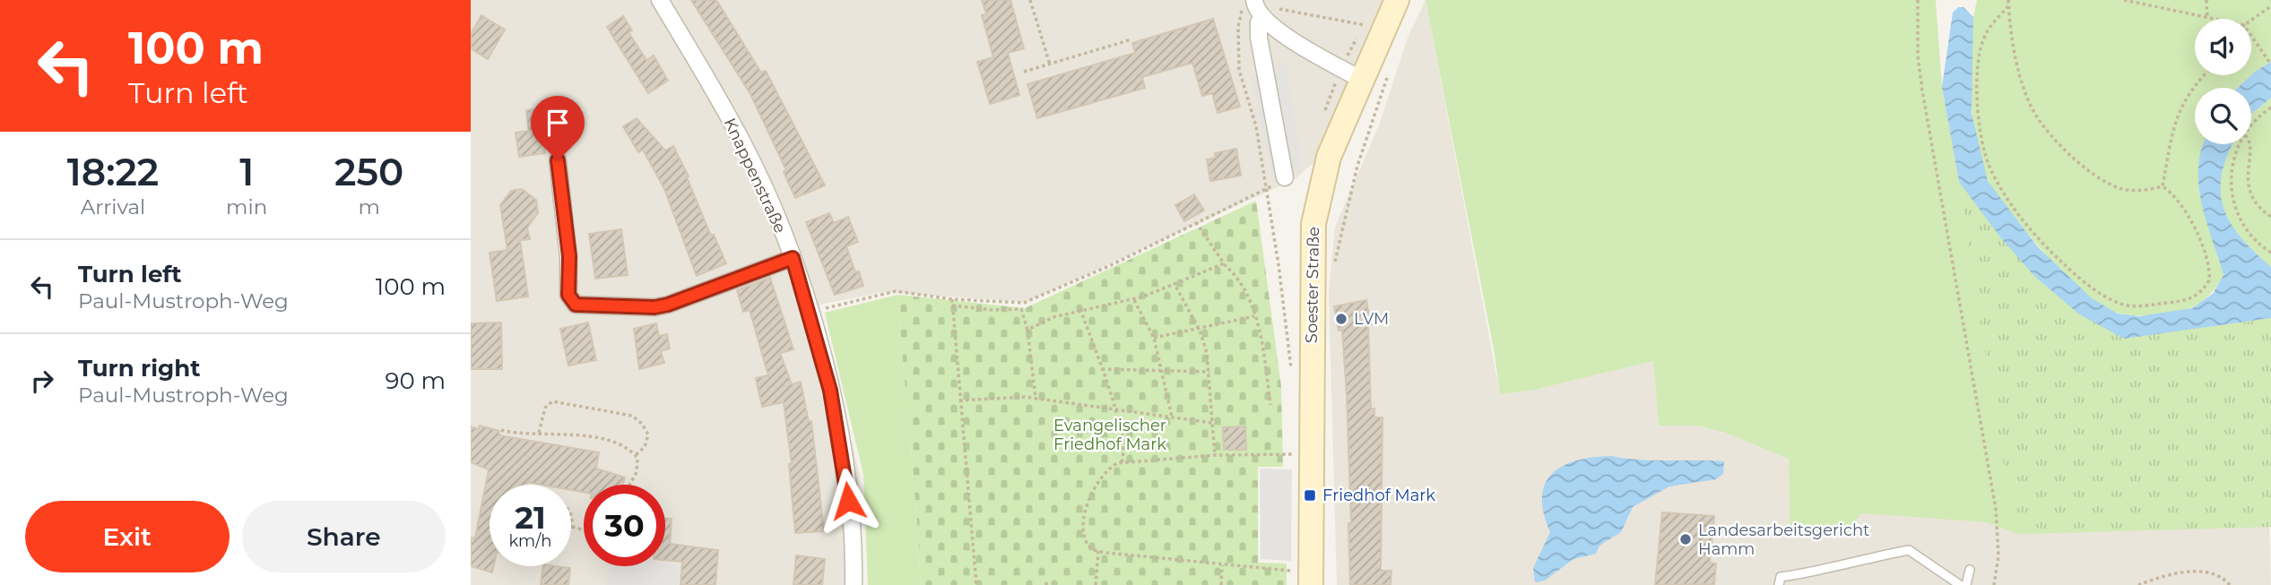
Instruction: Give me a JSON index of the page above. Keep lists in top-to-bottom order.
{
  "streets": {
    "main road": ["Soester Straße"],
    "street": ["Knappenstraße"]
  },
  "parks": ["Evangelischer Friedhof Mark"],
  "places": {
    "other": ["LVM", "Landesarbeitsgericht Hamm"],
    "transit": ["Friedhof Mark"]
  },
  "page": {
    "turn": ["100 m", "Turn left"],
    "eta": [
      "18:22",
      "Arrival",
      "1",
      "min",
      "250",
      "m"
    ],
    "list": [
      {
        "name": "Turn left",
        "note": "Paul-Mustroph-Weg",
        "value": "100 m"
      },
      {
        "name": "Turn right",
        "note": "Paul-Mustroph-Weg",
        "value": "90 m"
      }
    ],
    "speed": "21 km/h",
    "limit": "30",
    "buttons": ["Exit", "Share"]
  }
}
